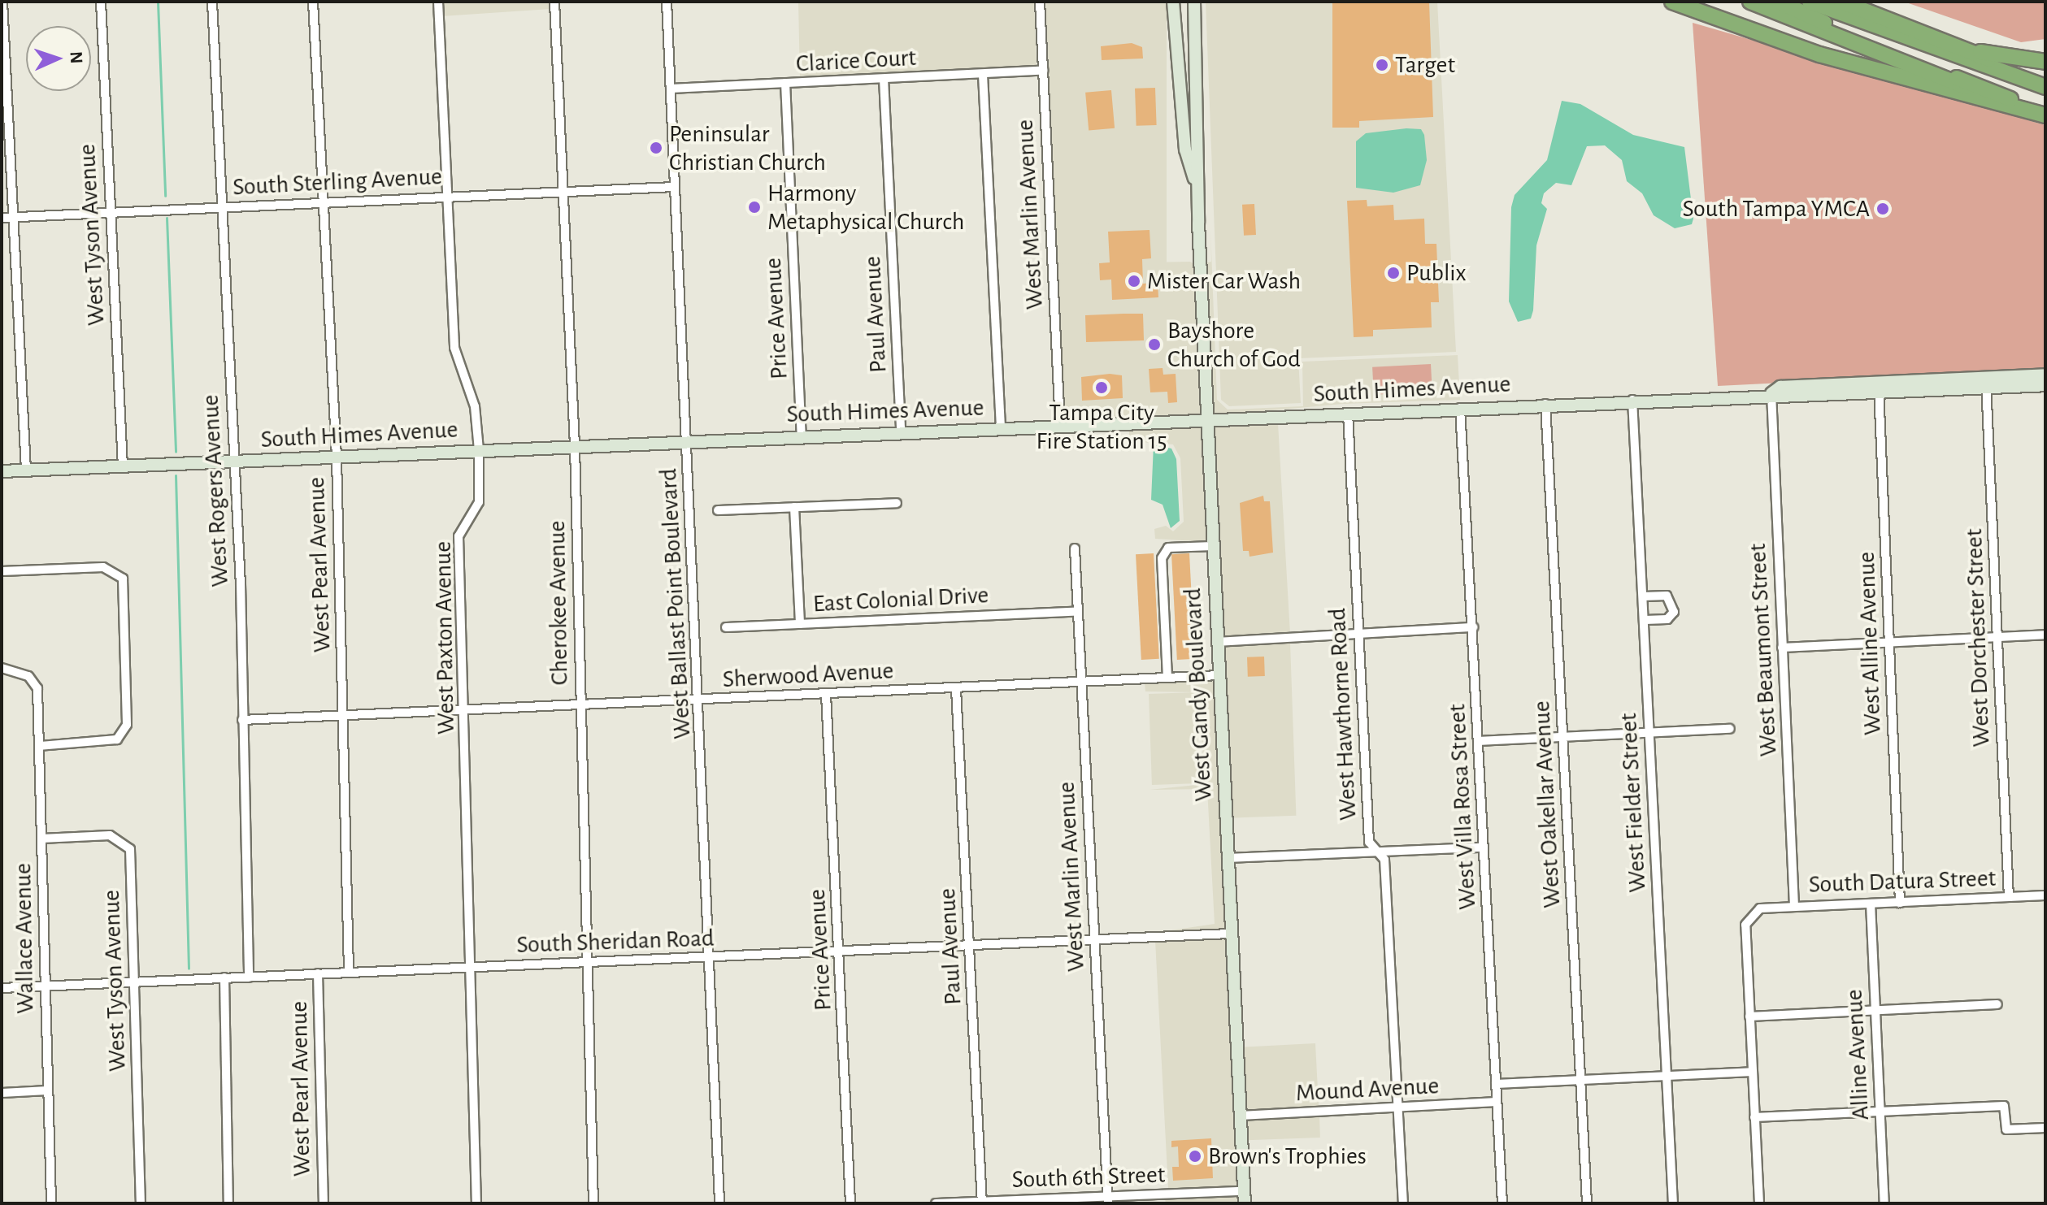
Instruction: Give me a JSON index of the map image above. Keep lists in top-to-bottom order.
{
  "streets": {
    "street": [
      "Clarice Court",
      "South Sterling Avenue",
      "West Marlin Avenue",
      "West Tyson Avenue",
      "Paul Avenue",
      "Price Avenue",
      "South Himes Avenue",
      "West Rogers Avenue",
      "West Pearl Avenue",
      "East Colonial Drive",
      "Cherokee Avenue",
      "West Ballast Point Boulevard",
      "West Paxton Avenue",
      "West Dorchester Street",
      "West Alline Avenue",
      "West Beaumont Street",
      "Sherwood Avenue",
      "West Gandy Boulevard",
      "West Hawthorne Road",
      "West Fielder Street",
      "West Oakellar Avenue",
      "West Villa Rosa Street",
      "South Datura Street",
      "Wallace Avenue",
      "South Sheridan Road",
      "Alline Avenue",
      "Mound Avenue",
      "South 6th Street"
    ]
  },
  "crossings": [
    ["Clarice Court", "West Marlin Avenue"],
    ["Clarice Court", "Paul Avenue"],
    ["Clarice Court", "Price Avenue"],
    ["Clarice Court", "West Ballast Point Boulevard"],
    ["South Sterling Avenue", "West Tyson Avenue"],
    ["South Sterling Avenue", "West Rogers Avenue"],
    ["South Sterling Avenue", "West Pearl Avenue"],
    ["South Sterling Avenue", "Cherokee Avenue"],
    ["South Sterling Avenue", "West Ballast Point Boulevard"],
    ["South Sterling Avenue", "West Paxton Avenue"],
    ["West Marlin Avenue", "South Himes Avenue"],
    ["West Marlin Avenue", "East Colonial Drive"],
    ["West Marlin Avenue", "Sherwood Avenue"],
    ["West Marlin Avenue", "South Sheridan Road"],
    ["West Marlin Avenue", "South 6th Street"],
    ["West Tyson Avenue", "South Himes Avenue"],
    ["West Tyson Avenue", "Wallace Avenue"],
    ["West Tyson Avenue", "South Sheridan Road"],
    ["Paul Avenue", "South Himes Avenue"],
    ["Paul Avenue", "Sherwood Avenue"],
    ["Paul Avenue", "South Sheridan Road"],
    ["Paul Avenue", "South 6th Street"],
    ["Price Avenue", "South Himes Avenue"],
    ["Price Avenue", "Sherwood Avenue"],
    ["Price Avenue", "South Sheridan Road"],
    ["South Himes Avenue", "West Rogers Avenue"],
    ["South Himes Avenue", "West Pearl Avenue"],
    ["South Himes Avenue", "Cherokee Avenue"],
    ["South Himes Avenue", "West Ballast Point Boulevard"],
    ["South Himes Avenue", "West Paxton Avenue"],
    ["South Himes Avenue", "West Dorchester Street"],
    ["South Himes Avenue", "West Alline Avenue"],
    ["South Himes Avenue", "West Beaumont Street"],
    ["South Himes Avenue", "West Gandy Boulevard"],
    ["South Himes Avenue", "West Hawthorne Road"],
    ["South Himes Avenue", "West Fielder Street"],
    ["South Himes Avenue", "West Oakellar Avenue"],
    ["South Himes Avenue", "West Villa Rosa Street"],
    ["West Rogers Avenue", "Sherwood Avenue"],
    ["West Rogers Avenue", "South Sheridan Road"],
    ["West Pearl Avenue", "Sherwood Avenue"],
    ["West Pearl Avenue", "South Sheridan Road"],
    ["Cherokee Avenue", "Sherwood Avenue"],
    ["Cherokee Avenue", "South Sheridan Road"],
    ["West Ballast Point Boulevard", "Sherwood Avenue"],
    ["West Ballast Point Boulevard", "South Sheridan Road"],
    ["West Paxton Avenue", "Sherwood Avenue"],
    ["West Paxton Avenue", "South Sheridan Road"],
    ["West Dorchester Street", "South Datura Street"],
    ["West Alline Avenue", "South Datura Street"],
    ["West Beaumont Street", "South Datura Street"],
    ["Sherwood Avenue", "West Gandy Boulevard"],
    ["West Gandy Boulevard", "South Sheridan Road"],
    ["West Gandy Boulevard", "Mound Avenue"],
    ["West Gandy Boulevard", "South 6th Street"],
    ["West Hawthorne Road", "Mound Avenue"],
    ["West Villa Rosa Street", "Mound Avenue"],
    ["South Datura Street", "Alline Avenue"],
    ["Wallace Avenue", "South Sheridan Road"]
  ],
  "places": [
    "Target",
    "Peninsular Christian Church",
    "Harmony Metaphysical Church",
    "South Tampa YMCA",
    "Publix",
    "Mister Car Wash",
    "Bayshore Church of God",
    "Tampa City Fire Station 15",
    "Brown's Trophies"
  ],
  "north": "right"
}
